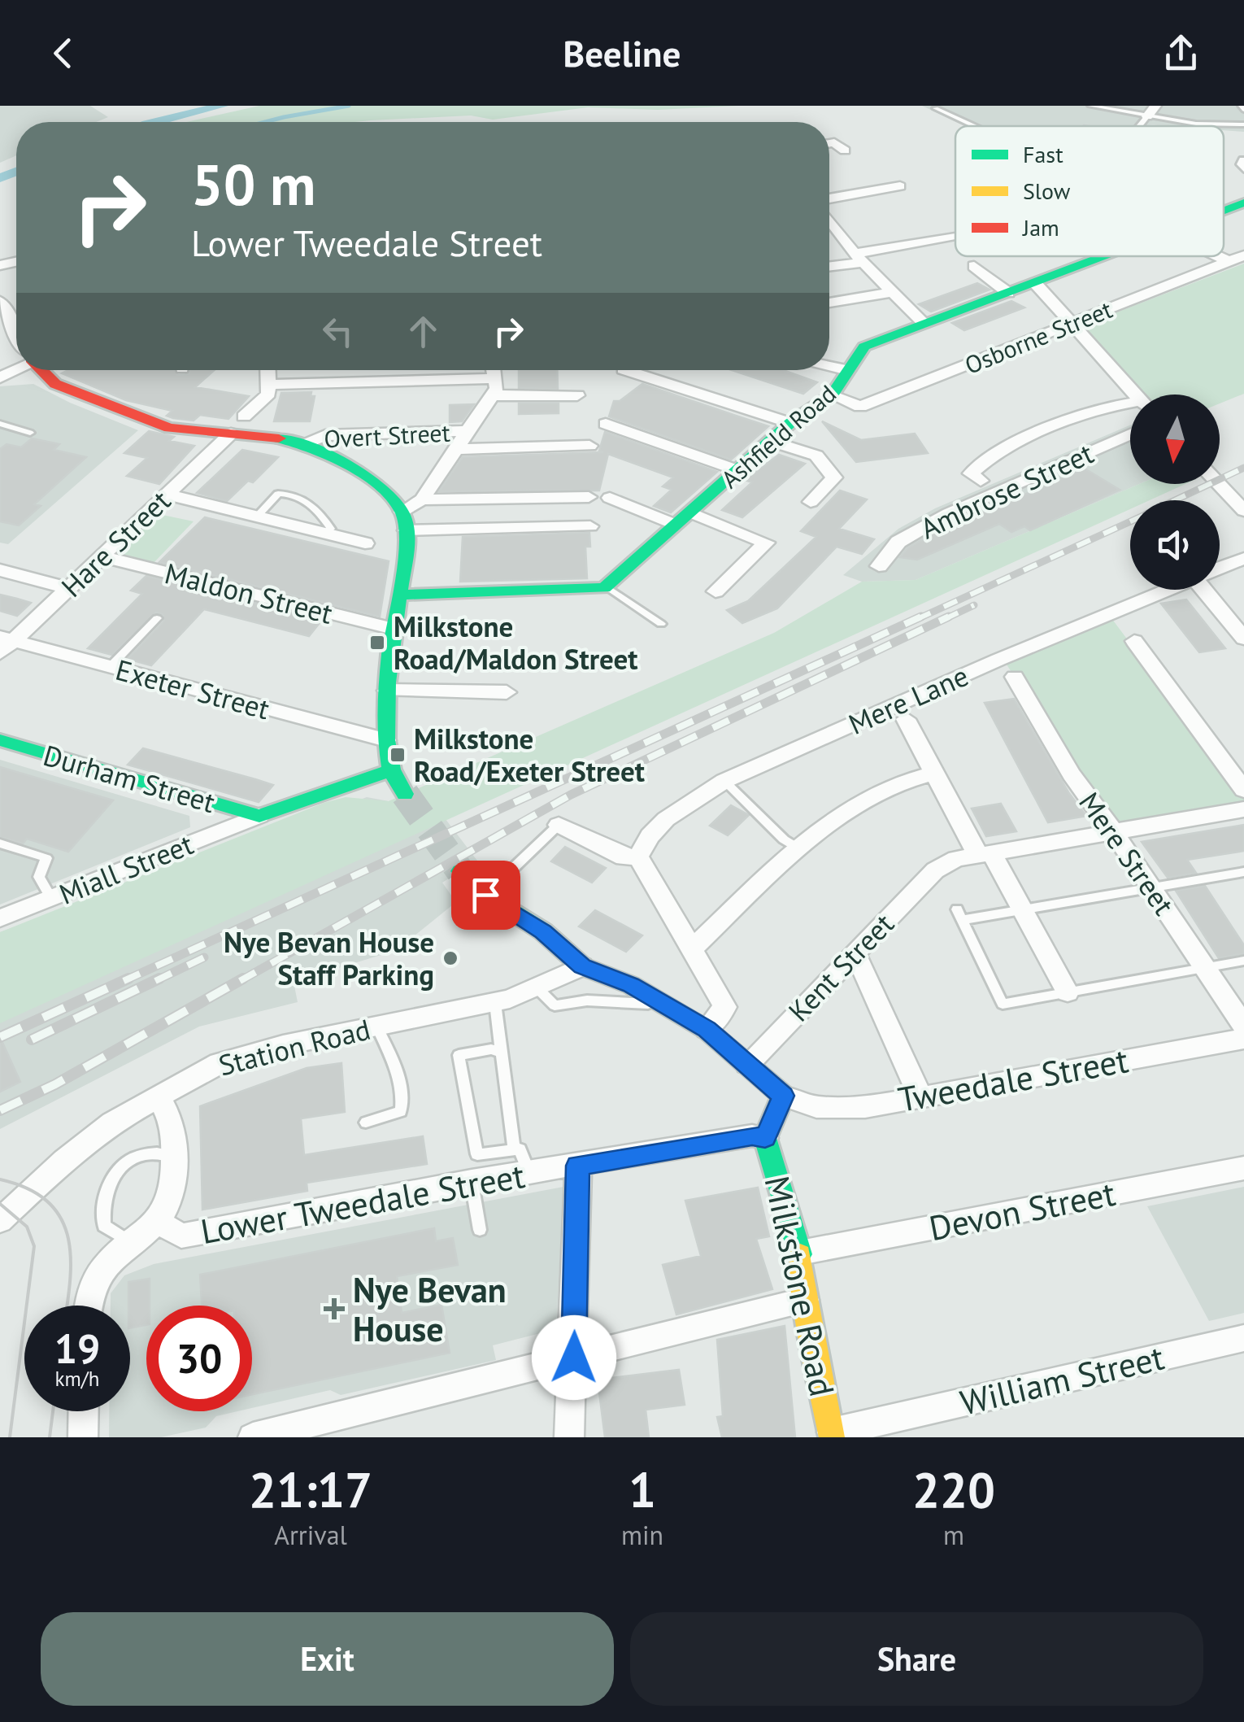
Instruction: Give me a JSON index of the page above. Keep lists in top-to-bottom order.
{
  "streets": {
    "street": [
      "Osborne Street",
      "Overt Street",
      "Ashfield Road",
      "Ambrose Street",
      "Hare Street",
      "Maldon Street",
      "Exeter Street",
      "Mere Lane",
      "Durham Street",
      "Mere Street",
      "Miall Street",
      "Kent Street",
      "Station Road",
      "Tweedale Street",
      "Lower Tweedale Street",
      "Devon Street",
      "Milkstone Road",
      "William Street"
    ]
  },
  "crossings": [
    ["Osborne Street", "Ashfield Road"],
    ["Hare Street", "Maldon Street"],
    ["Hare Street", "Exeter Street"],
    ["Durham Street", "Miall Street"],
    ["Tweedale Street", "Milkstone Road"],
    ["Lower Tweedale Street", "Milkstone Road"],
    ["Devon Street", "Milkstone Road"],
    ["Milkstone Road", "William Street"]
  ],
  "places": {
    "transit": ["Milkstone Road/Maldon Street", "Milkstone Road/Exeter Street"],
    "other": ["Nye Bevan House Staff Parking"],
    "health": ["Nye Bevan House"]
  },
  "legend": ["Fast", "Slow", "Jam"],
  "north": "bottom",
  "page": {
    "header": "Beeline",
    "turn": ["50 m", "Lower Tweedale Street"],
    "speed": "19 km/h",
    "limit": "30",
    "eta": [
      "21:17",
      "Arrival",
      "1",
      "min",
      "220",
      "m"
    ],
    "buttons": ["Exit", "Share"]
  }
}
